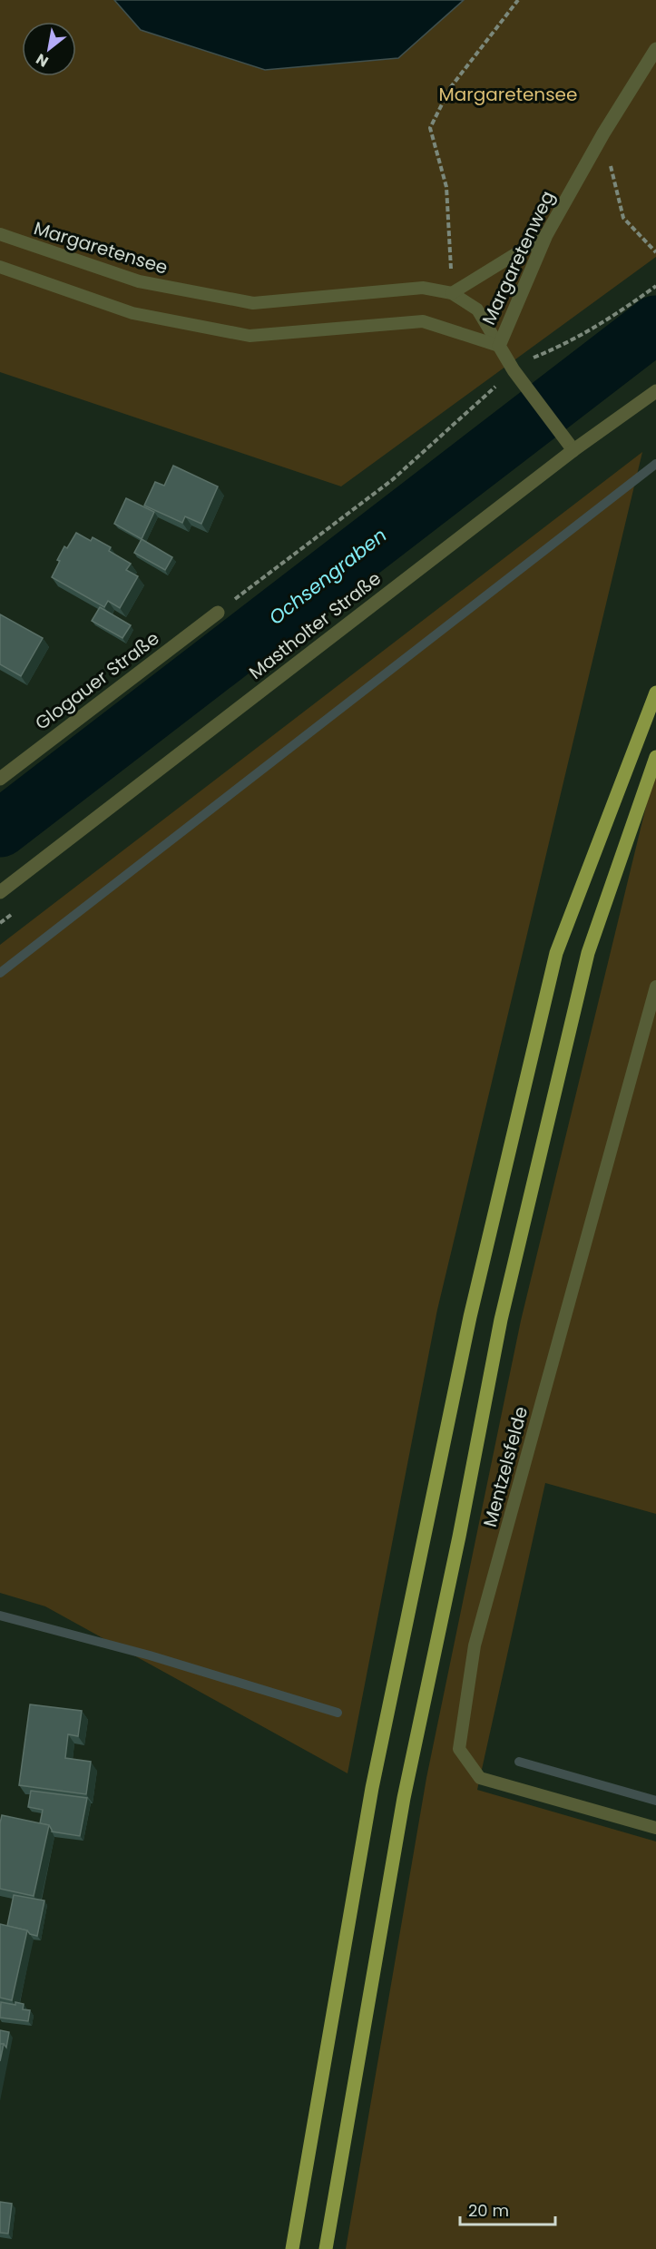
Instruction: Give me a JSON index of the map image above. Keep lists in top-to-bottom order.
{
  "streets": {
    "street": ["Margaretenweg", "Mastholter Straße", "Glogauer Straße"],
    "lane": ["Margaretensee", "Mentzelsfelde"]
  },
  "crossings": [
    ["Margaretensee", "Margaretenweg"],
    ["Margaretenweg", "Mastholter Straße"]
  ],
  "water": ["Ochsengraben"],
  "parks": ["Margaretensee"],
  "scale_bar": "20 m",
  "north": "bottom left"
}
